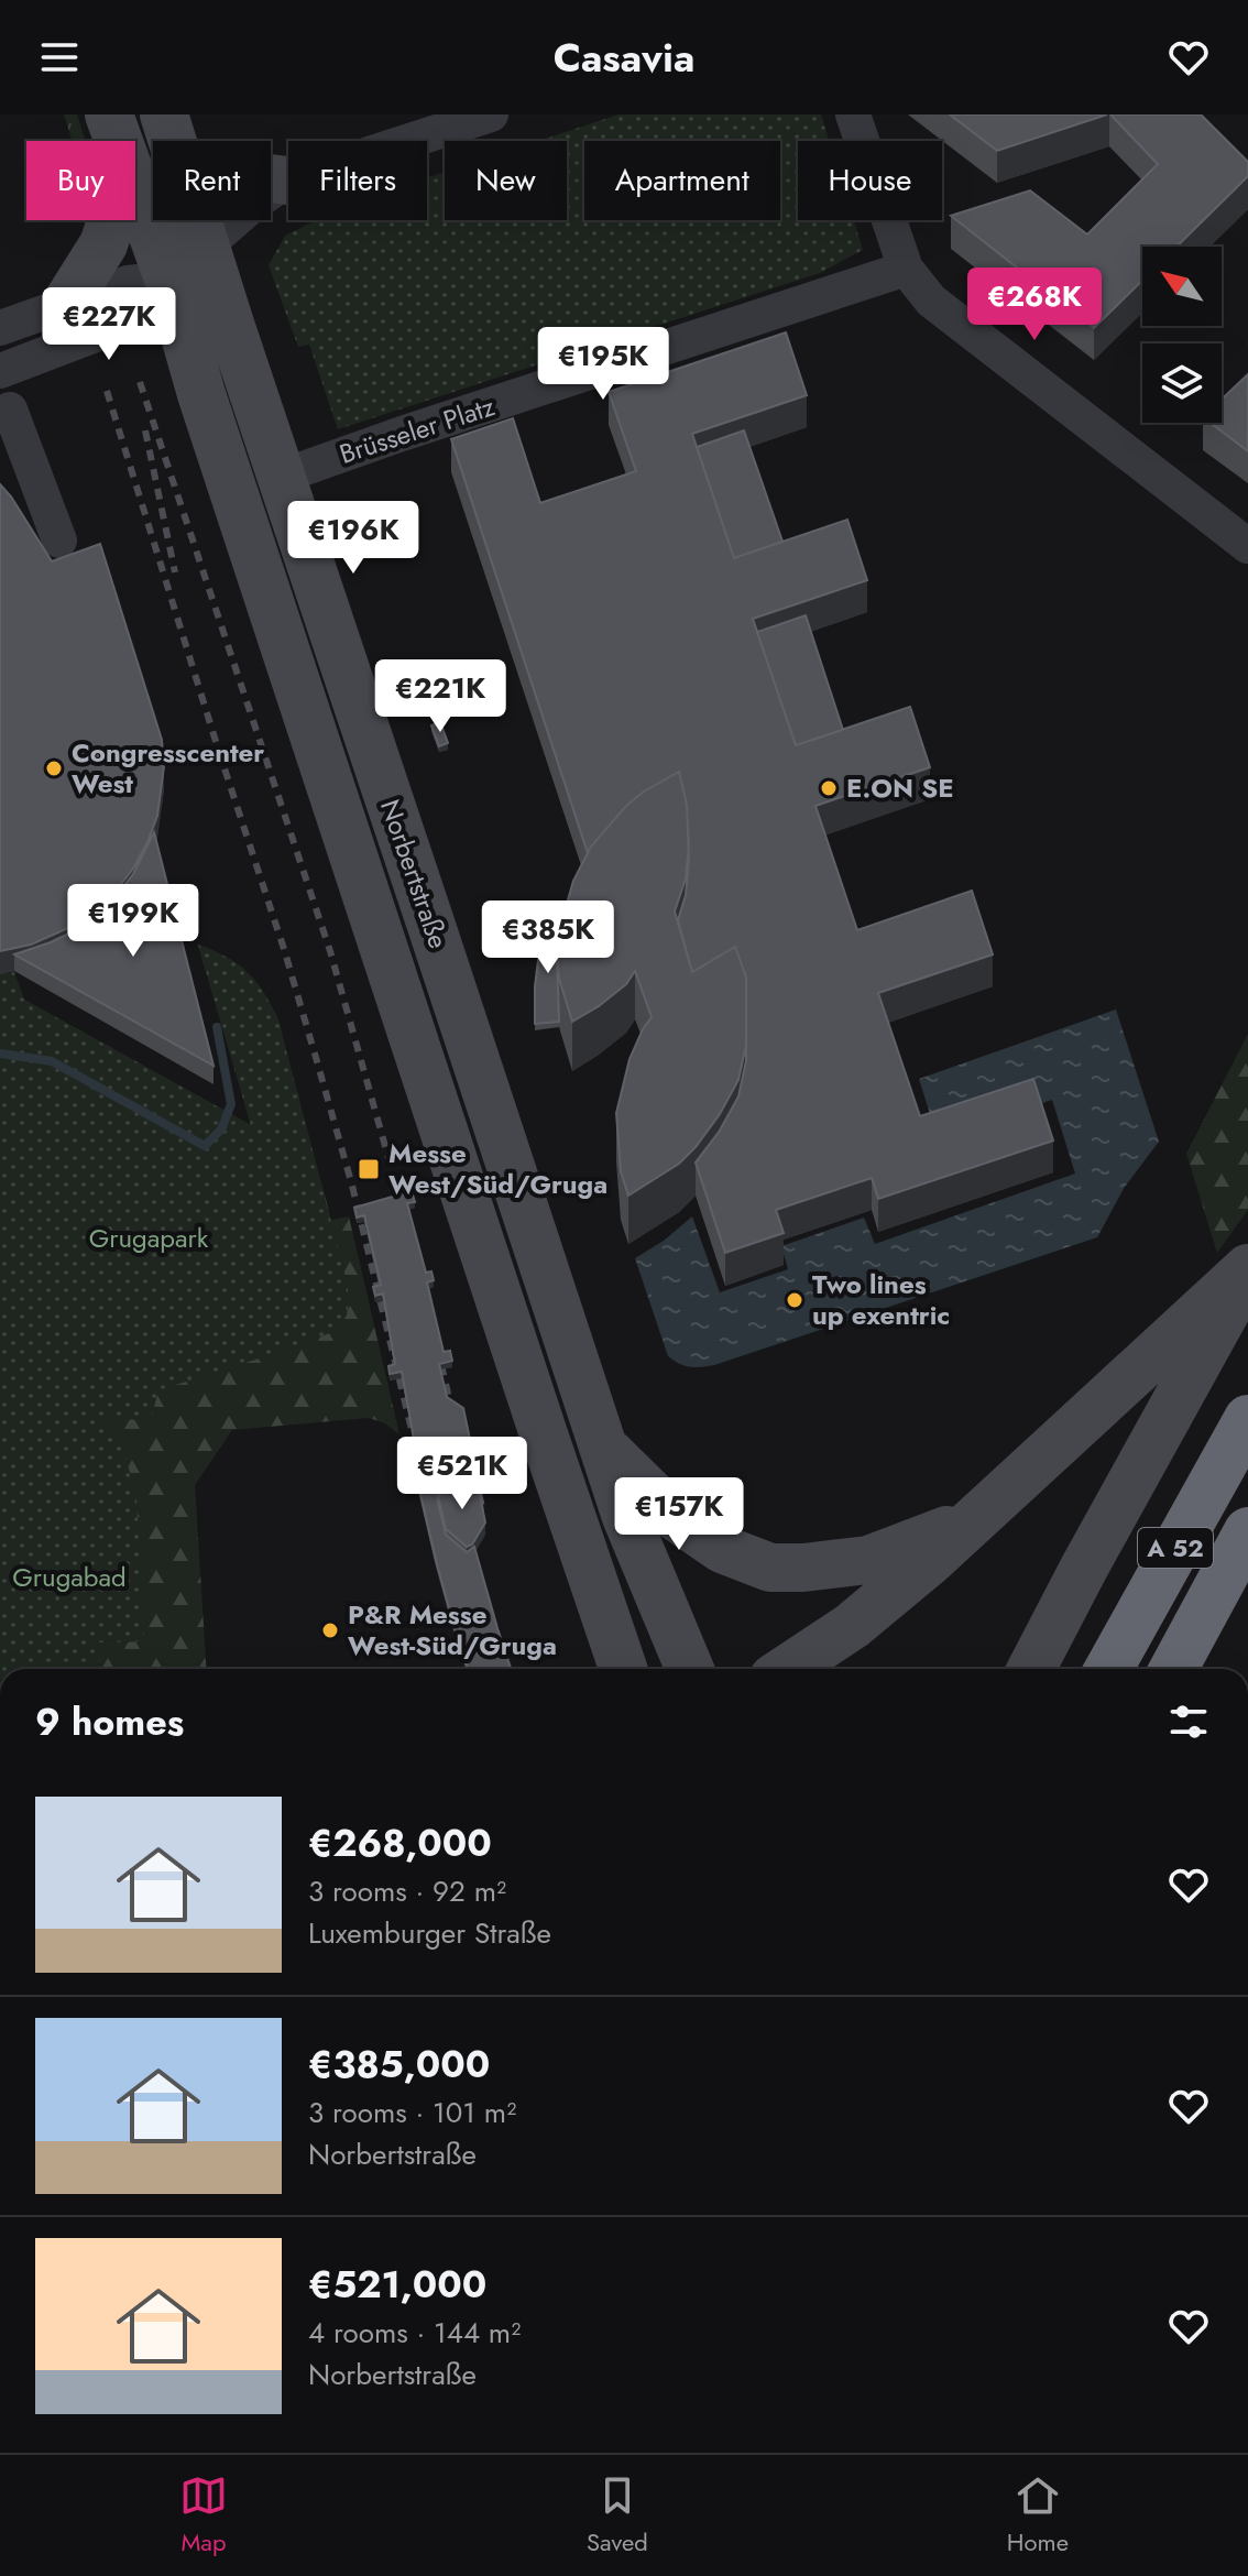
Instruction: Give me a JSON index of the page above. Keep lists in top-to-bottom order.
{
  "streets": {
    "highway": ["A 52"],
    "main road": ["Norbertstraße"],
    "street": ["Brüsseler Platz"]
  },
  "crossings": [
    ["Brüsseler Platz", "Norbertstraße"]
  ],
  "parks": ["Grugapark", "Grugabad"],
  "places": {
    "other": [
      "Congresscenter West",
      "E.ON SE",
      "Two lines up exentric",
      "P&R Messe West-Süd/Gruga"
    ],
    "transit": ["Messe West/Süd/Gruga"]
  },
  "north": "top left",
  "page": {
    "header": "Casavia",
    "chip": [
      "Buy",
      "Rent",
      "Filters",
      "New",
      "Apartment",
      "House"
    ],
    "price": [
      "€268K",
      "€227K",
      "€195K",
      "€196K",
      "€221K",
      "€199K",
      "€385K",
      "€521K",
      "€157K"
    ],
    "heading": "9 homes",
    "list": [
      {
        "name": "€268,000",
        "note": "3 rooms · 92 m² · Luxemburger Straße"
      },
      {
        "name": "€385,000",
        "note": "3 rooms · 101 m² · Norbertstraße"
      },
      {
        "name": "€521,000",
        "note": "4 rooms · 144 m² · Norbertstraße"
      }
    ],
    "tabs": ["Map", "Saved", "Home"]
  }
}
